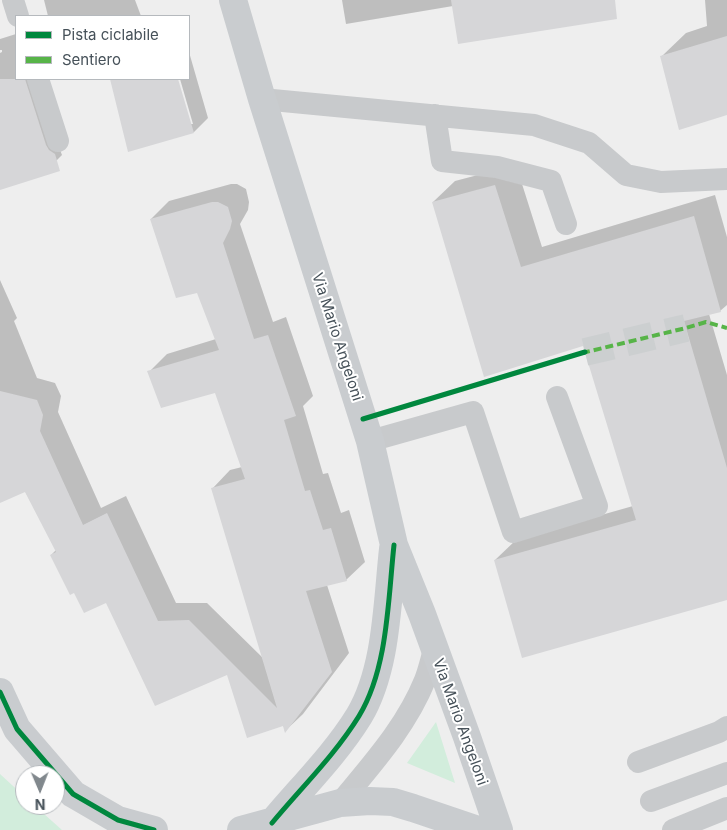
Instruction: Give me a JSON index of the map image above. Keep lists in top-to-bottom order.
{
  "streets": {
    "main road": ["Via Mario Angeloni"]
  },
  "legend": ["Pista ciclabile", "Sentiero"],
  "north": "bottom"
}
